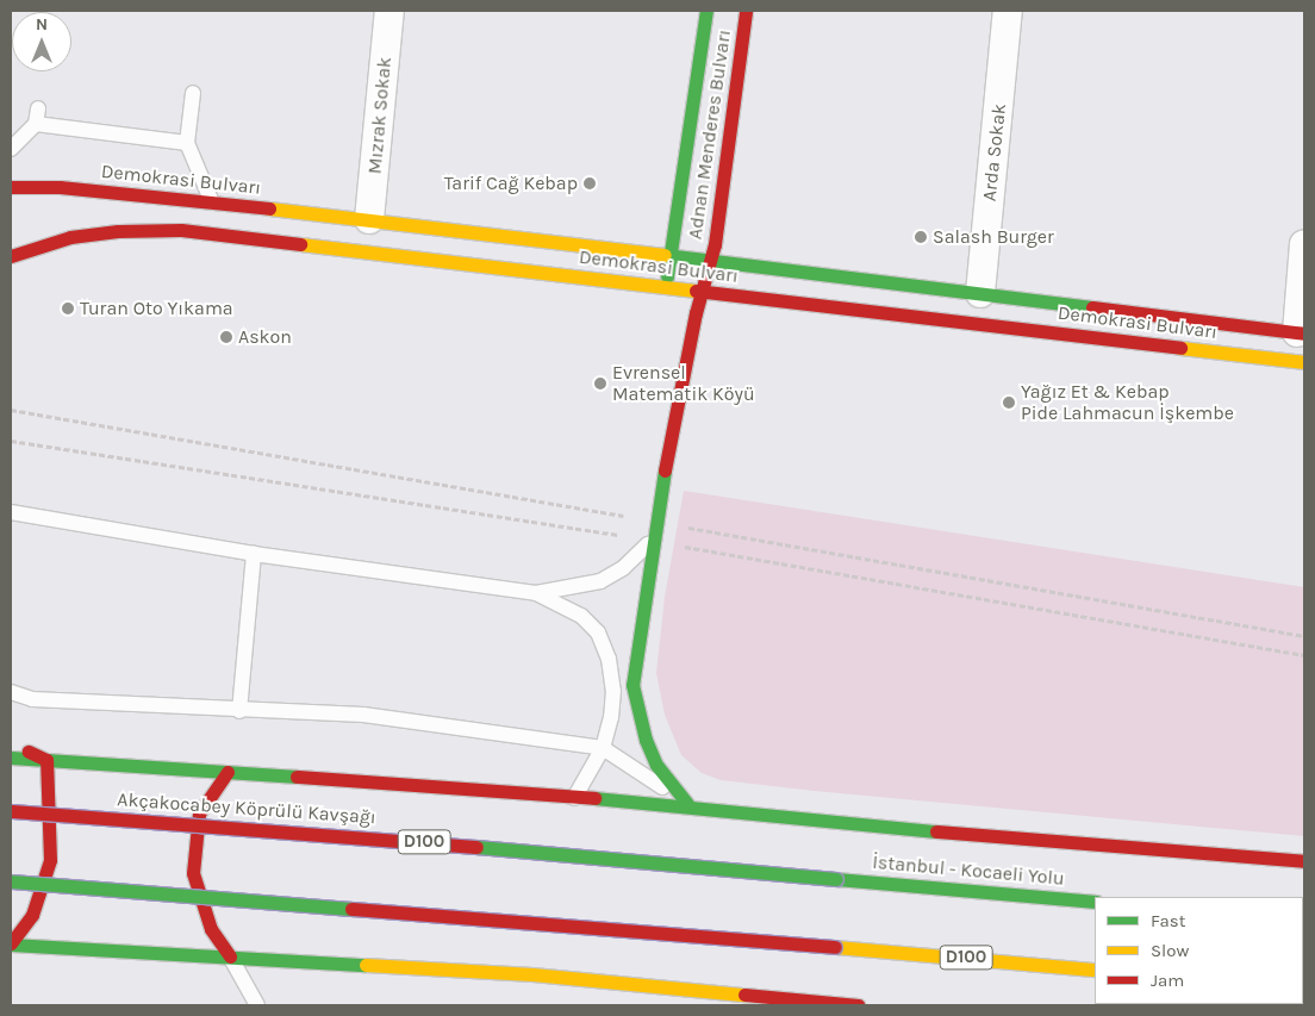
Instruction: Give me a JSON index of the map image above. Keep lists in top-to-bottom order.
{
  "streets": {
    "main road": [
      "Adnan Menderes Bulvarı",
      "Demokrasi Bulvarı",
      "Akçakocabey Köprülü Kavşağı",
      "D100",
      "İstanbul - Kocaeli Yolu"
    ],
    "street": ["Mızrak Sokak", "Arda Sokak"]
  },
  "crossings": [
    ["Mızrak Sokak", "Demokrasi Bulvarı"],
    ["Adnan Menderes Bulvarı", "Demokrasi Bulvarı"],
    ["Arda Sokak", "Demokrasi Bulvarı"],
    ["Akçakocabey Köprülü Kavşağı", "İstanbul - Kocaeli Yolu"]
  ],
  "places": [
    "Tarif Cağ Kebap",
    "Salash Burger",
    "Turan Oto Yıkama",
    "Askon",
    "Evrensel Matematik Köyü",
    "Yağız Et & Kebap Pide Lahmacun İşkembe"
  ],
  "legend": ["Fast", "Slow", "Jam"],
  "north": "top"
}
